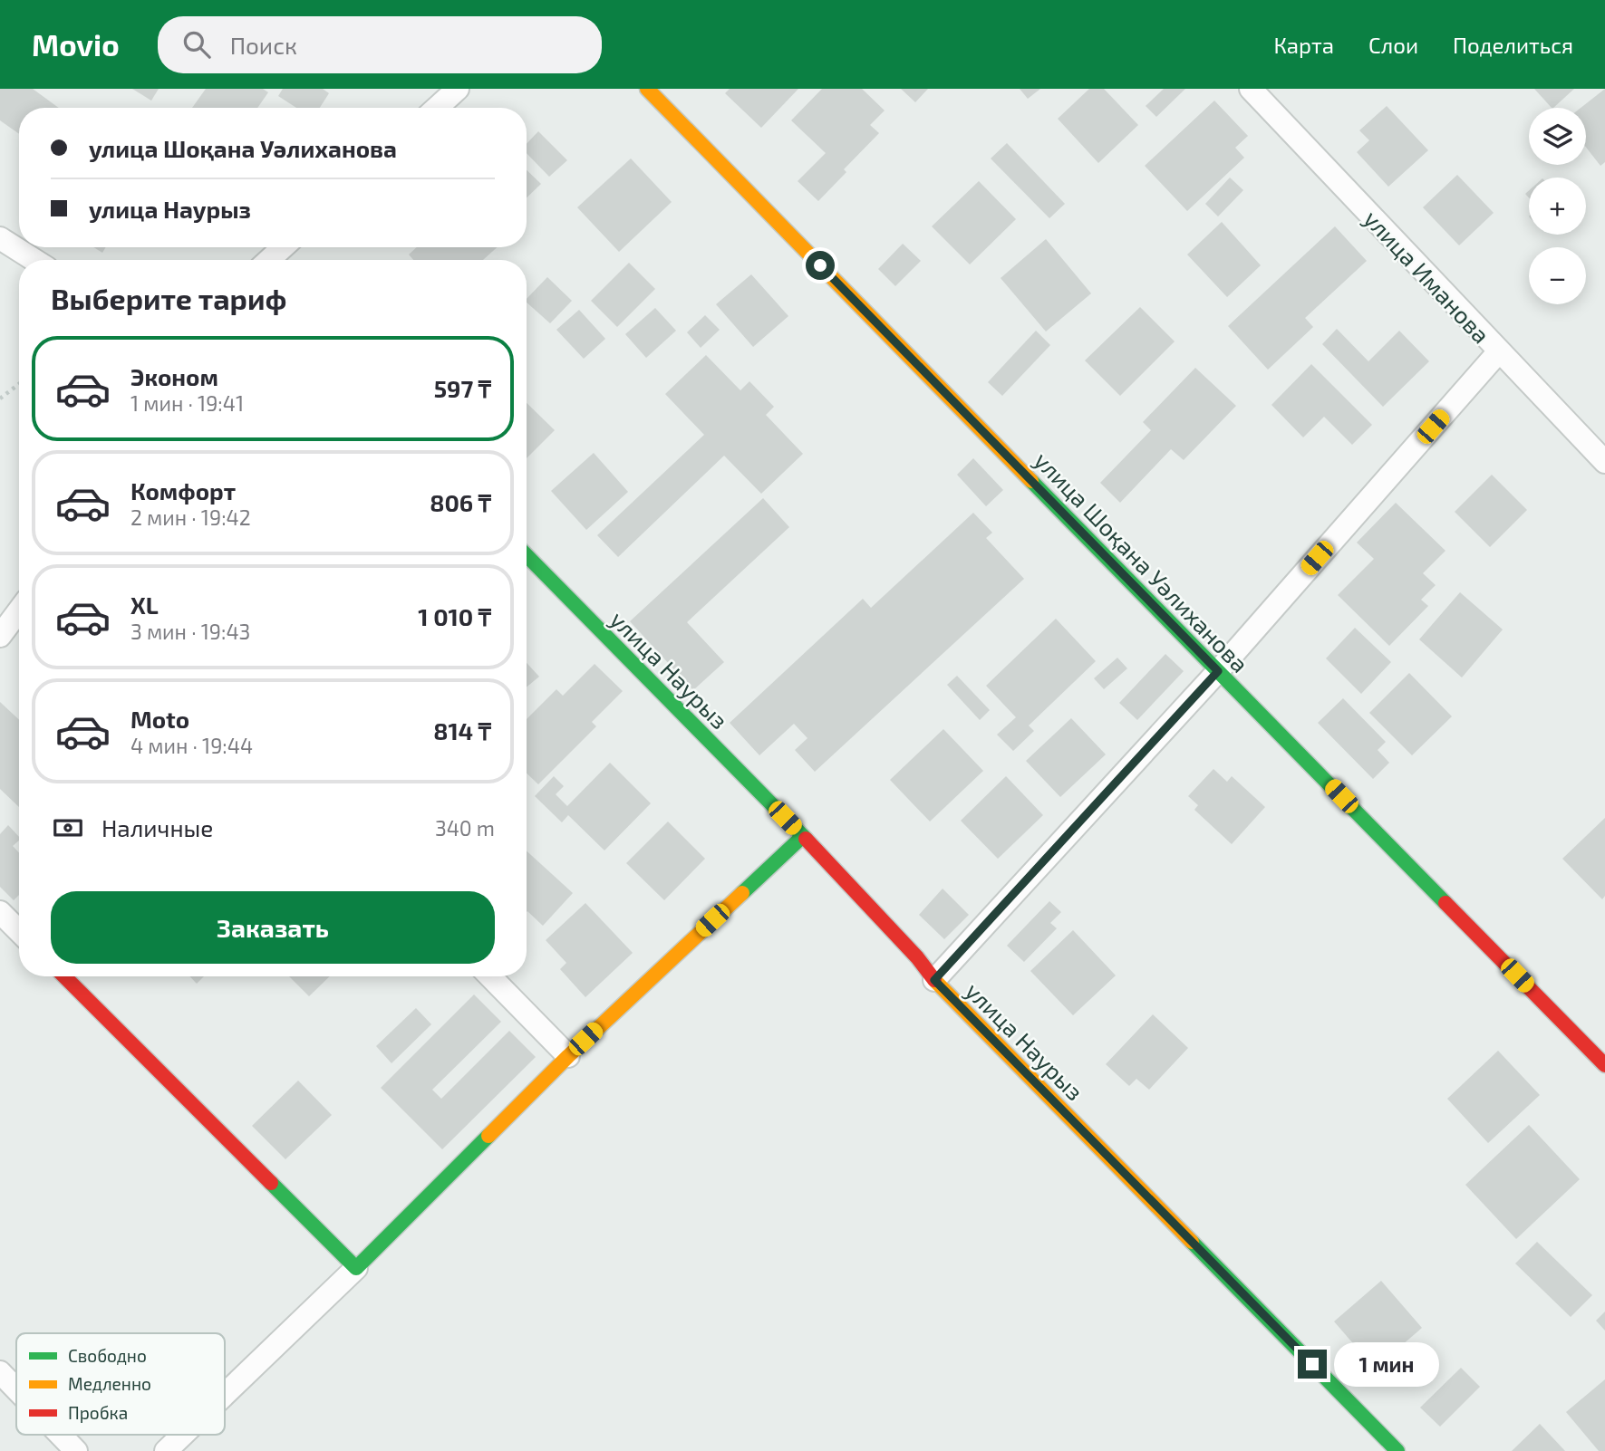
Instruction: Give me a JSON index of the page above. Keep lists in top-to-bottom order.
{
  "streets": {
    "street": ["улица Иманова", "улица Шоқана Уәлиханова", "улица Наурыз"]
  },
  "legend": ["Свободно", "Медленно", "Пробка"],
  "page": {
    "header": "Movio",
    "search": "Поиск",
    "nav": ["Карта", "Слои", "Поделиться"],
    "map_buttons": ["+", "−"],
    "banner": ["улица Шоқана Уәлиханова", "улица Наурыз"],
    "heading": "Выберите тариф",
    "list": [
      {
        "name": "Эконом",
        "note": "1 мин · 19:41",
        "value": "597 ₸"
      },
      {
        "name": "Комфорт",
        "note": "2 мин · 19:42",
        "value": "806 ₸"
      },
      {
        "name": "XL",
        "note": "3 мин · 19:43",
        "value": "1 010 ₸"
      },
      {
        "name": "Moto",
        "note": "4 мин · 19:44",
        "value": "814 ₸"
      }
    ],
    "pay": ["Наличные", "340 m"],
    "buttons": "Заказать",
    "bubble": "1 мин"
  }
}
